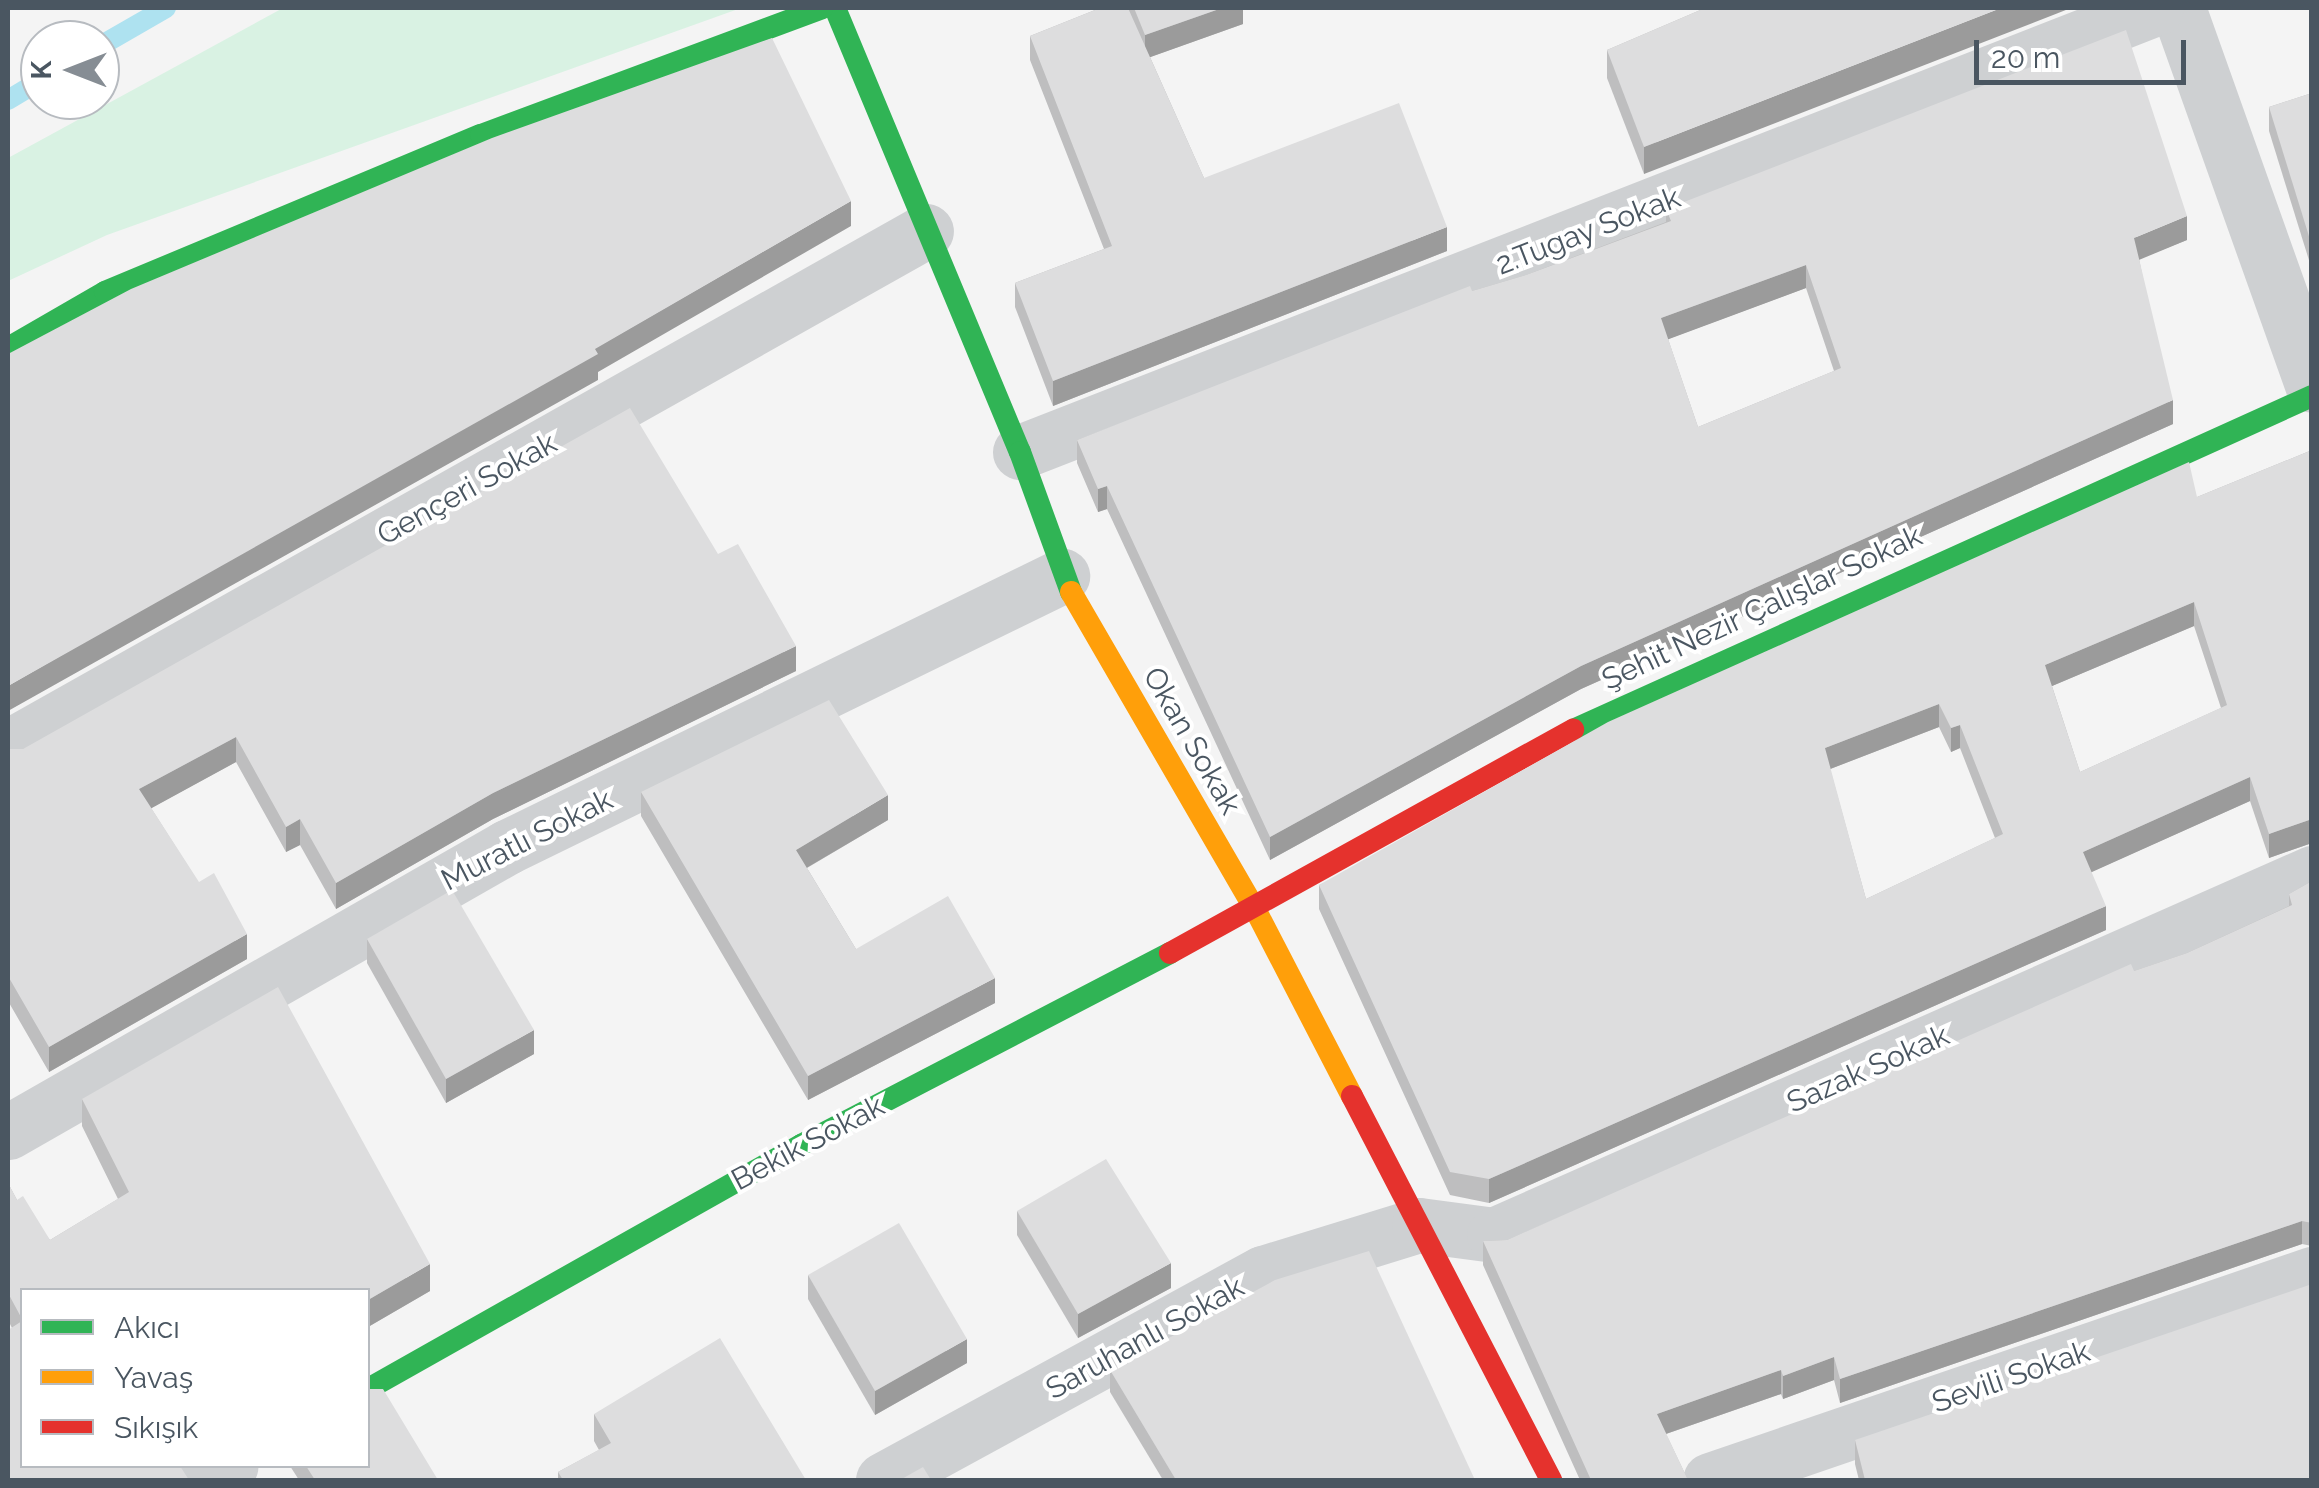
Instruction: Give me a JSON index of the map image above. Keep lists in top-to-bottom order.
{
  "streets": {
    "street": [
      "2.Tugay Sokak",
      "Gençeri Sokak",
      "Şehit Nezir Çalışlar Sokak",
      "Okan Sokak",
      "Muratlı Sokak",
      "Sazak Sokak",
      "Bekik Sokak",
      "Saruhanlı Sokak",
      "Sevili Sokak"
    ]
  },
  "crossings": [
    ["2.Tugay Sokak", "Okan Sokak"],
    ["Gençeri Sokak", "Okan Sokak"],
    ["Şehit Nezir Çalışlar Sokak", "Okan Sokak"],
    ["Şehit Nezir Çalışlar Sokak", "Bekik Sokak"],
    ["Okan Sokak", "Muratlı Sokak"],
    ["Okan Sokak", "Sazak Sokak"],
    ["Okan Sokak", "Bekik Sokak"],
    ["Okan Sokak", "Saruhanlı Sokak"],
    ["Sazak Sokak", "Saruhanlı Sokak"]
  ],
  "legend": ["Akıcı", "Yavaş", "Sıkışık"],
  "scale_bar": "20 m",
  "north": "left"
}
